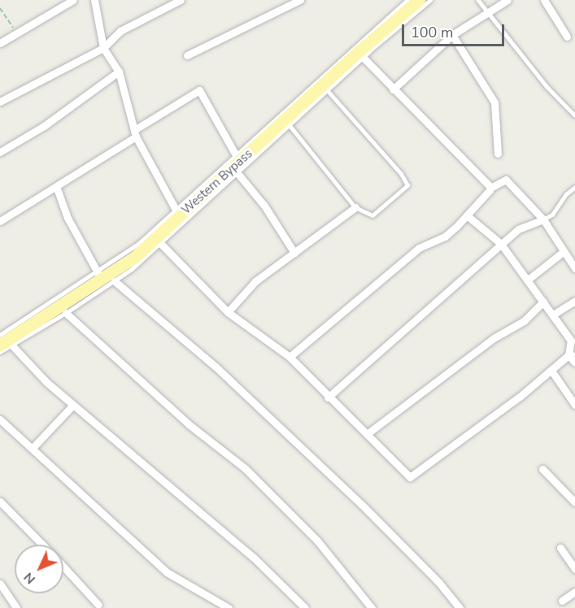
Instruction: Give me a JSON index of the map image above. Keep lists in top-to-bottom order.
{
  "streets": {
    "main road": ["Western Bypass"]
  },
  "scale_bar": "100 m",
  "north": "bottom left"
}
